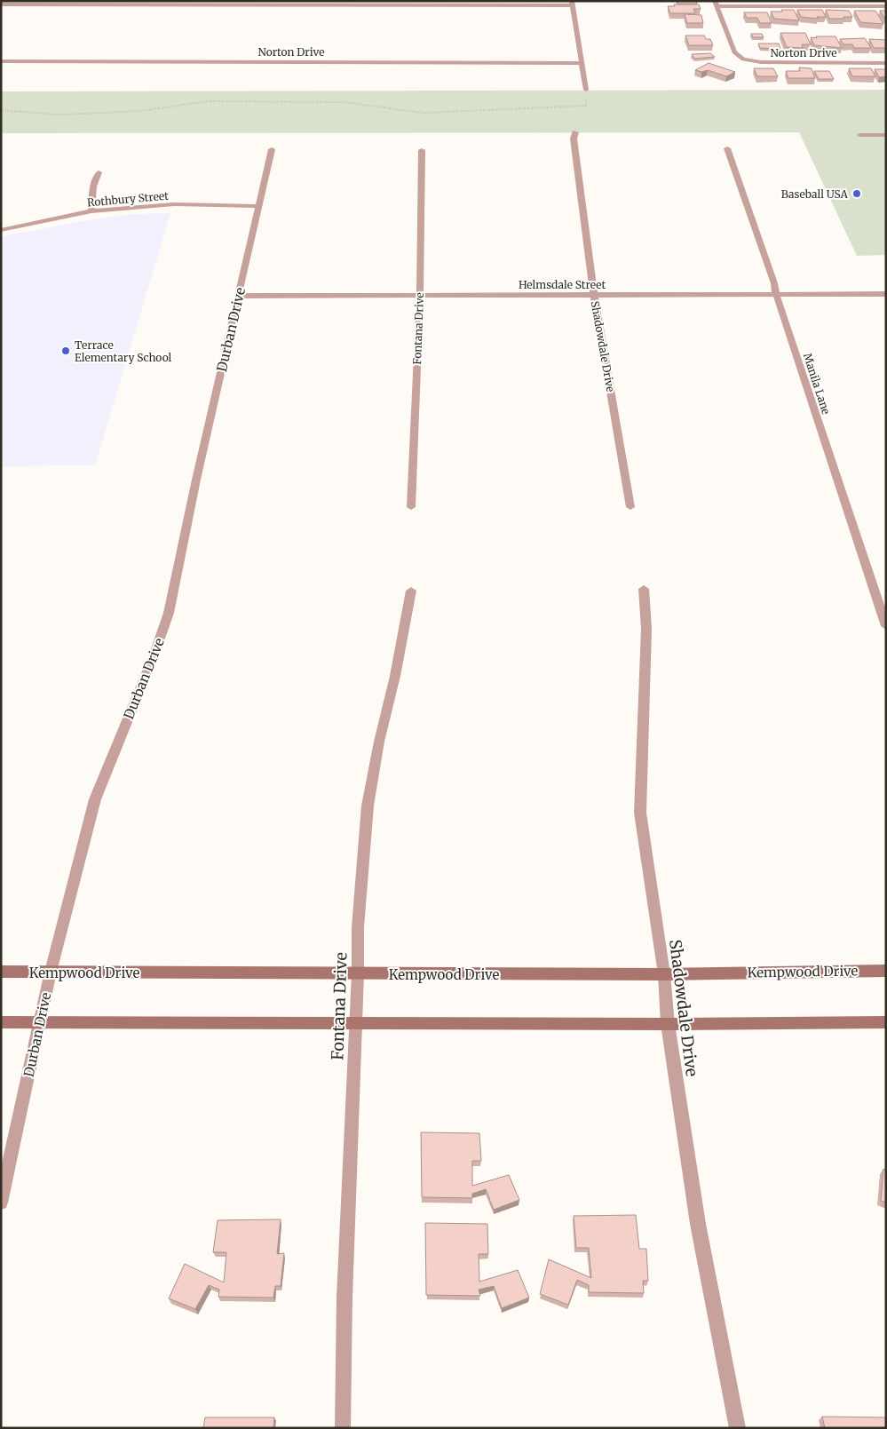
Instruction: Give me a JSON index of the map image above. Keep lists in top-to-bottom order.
{
  "streets": {
    "main road": ["Kempwood Drive"],
    "street": [
      "Norton Drive",
      "Rothbury Street",
      "Helmsdale Street",
      "Fontana Drive",
      "Durban Drive",
      "Shadowdale Drive",
      "Manila Lane"
    ]
  },
  "crossings": [
    ["Rothbury Street", "Durban Drive"],
    ["Helmsdale Street", "Fontana Drive"],
    ["Helmsdale Street", "Durban Drive"],
    ["Helmsdale Street", "Shadowdale Drive"],
    ["Helmsdale Street", "Manila Lane"],
    ["Fontana Drive", "Kempwood Drive"],
    ["Durban Drive", "Kempwood Drive"],
    ["Shadowdale Drive", "Kempwood Drive"]
  ],
  "places": ["Baseball USA", "Terrace Elementary School"]
}
